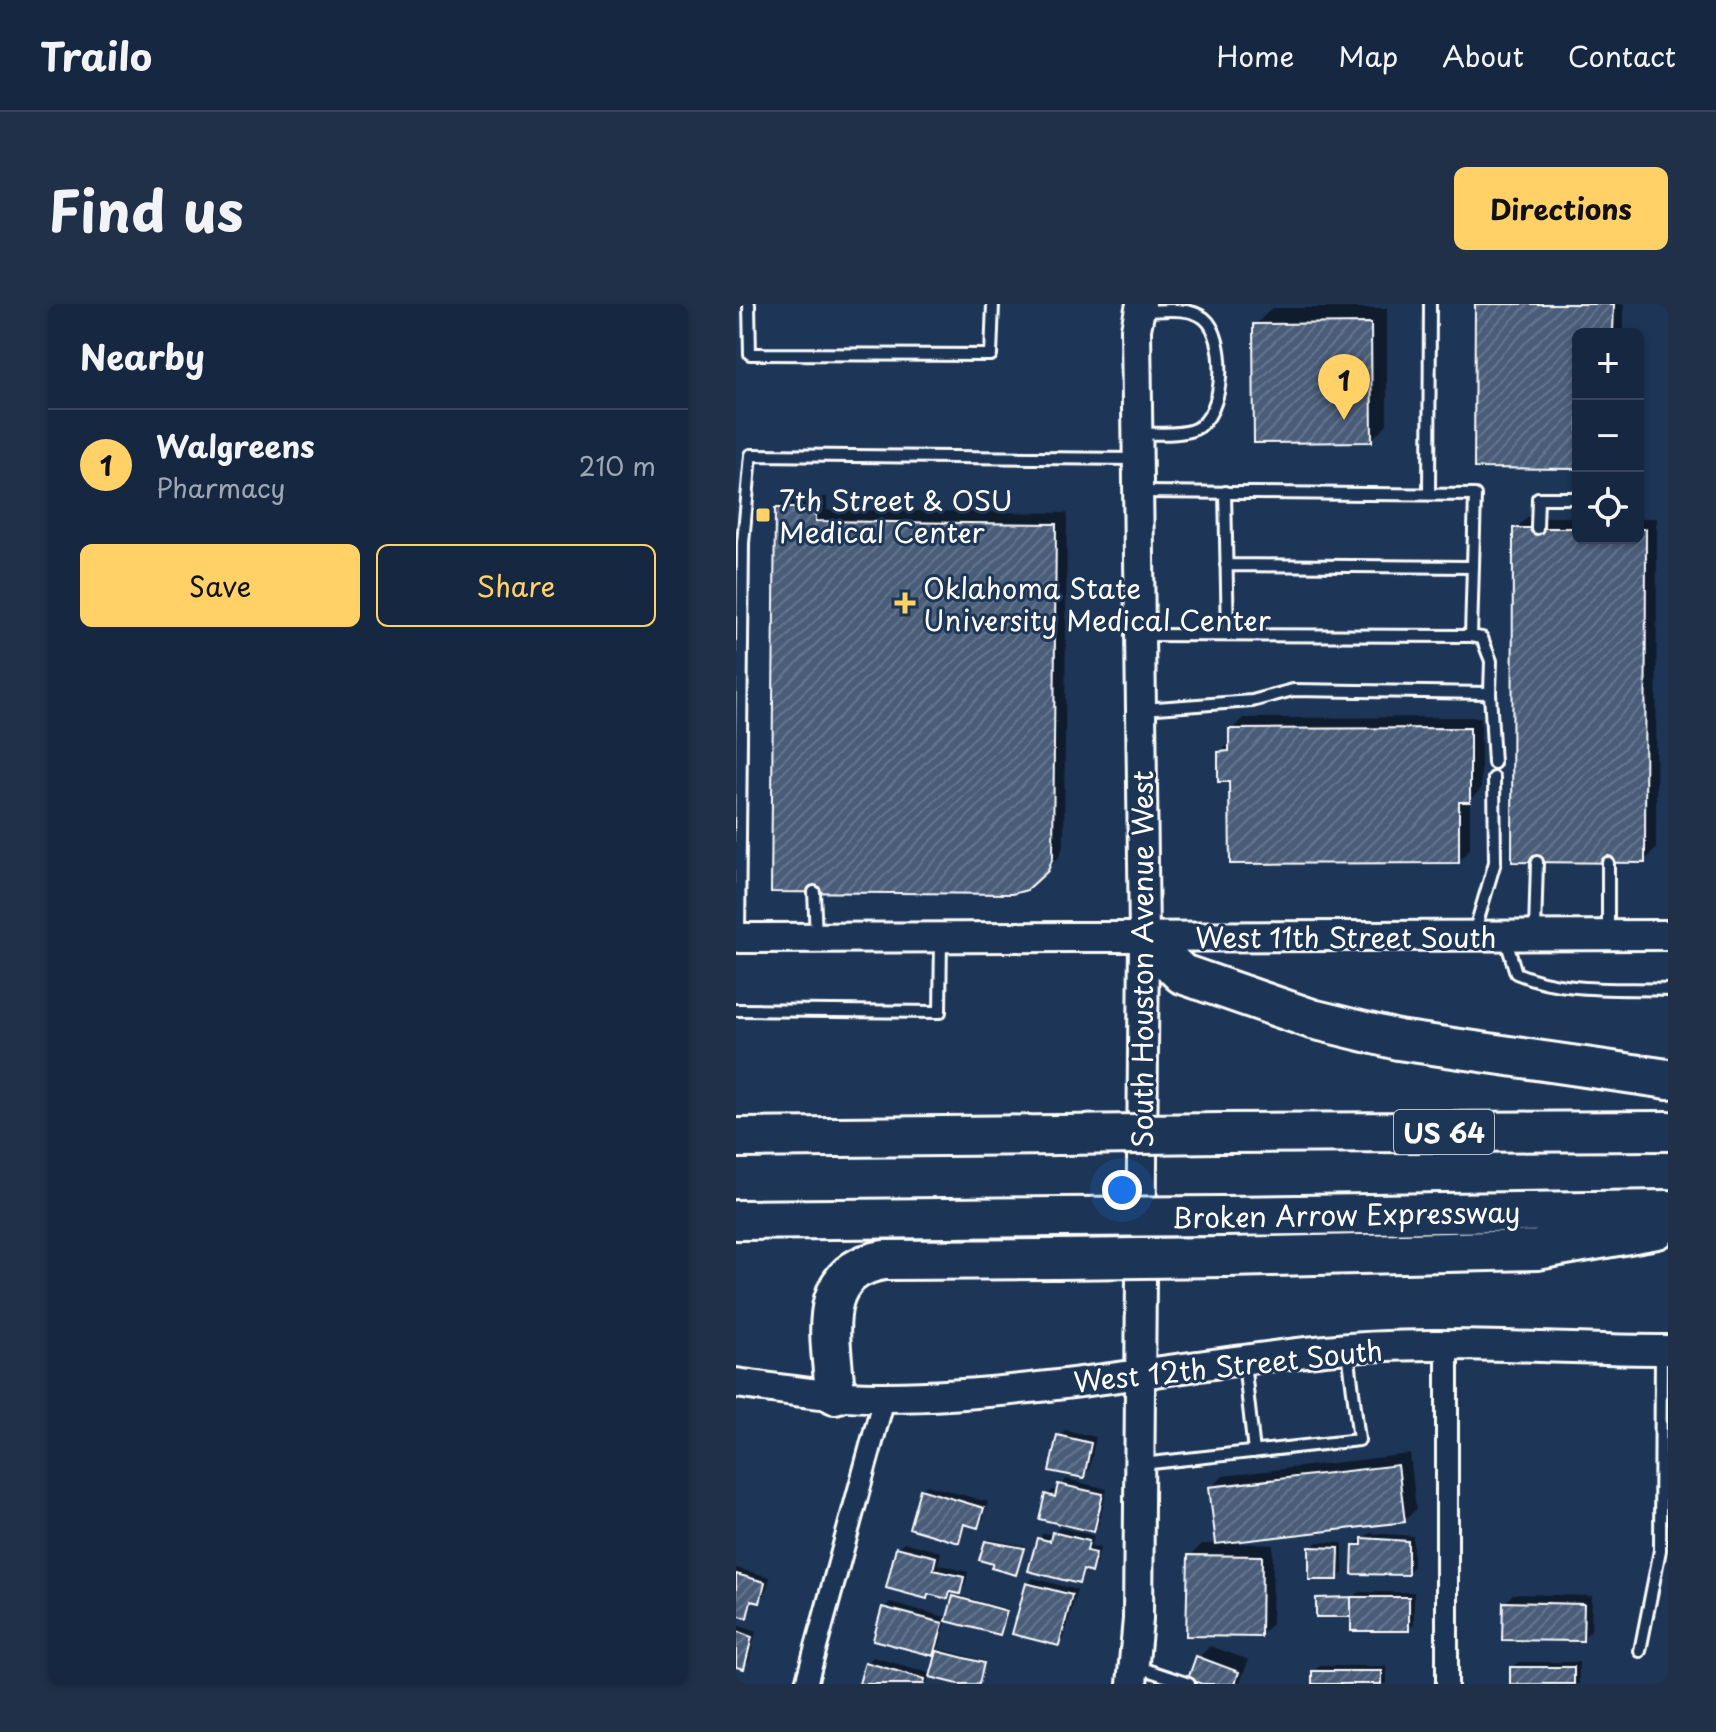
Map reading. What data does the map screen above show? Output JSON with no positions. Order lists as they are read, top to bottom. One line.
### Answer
{"streets":{"highway":["US 64","Broken Arrow Expressway"],"main road":["West 11th Street South","South Houston Avenue West","West 12th Street South"]},"crossings":[["West 11th Street South","South Houston Avenue West"],["South Houston Avenue West","West 12th Street South"]],"places":{"transit":["7th Street & OSU Medical Center"],"health":["Oklahoma State University Medical Center"]},"page":{"header":"Trailo","nav":["Home","Map","About","Contact"],"title":"Find us","buttons":["Directions",["Save","Share"]],"heading":"Nearby","map_buttons":["+","−"],"pins":"1","list":[{"mark":"1","name":"Walgreens","note":"Pharmacy","value":"210 m"}]}}
